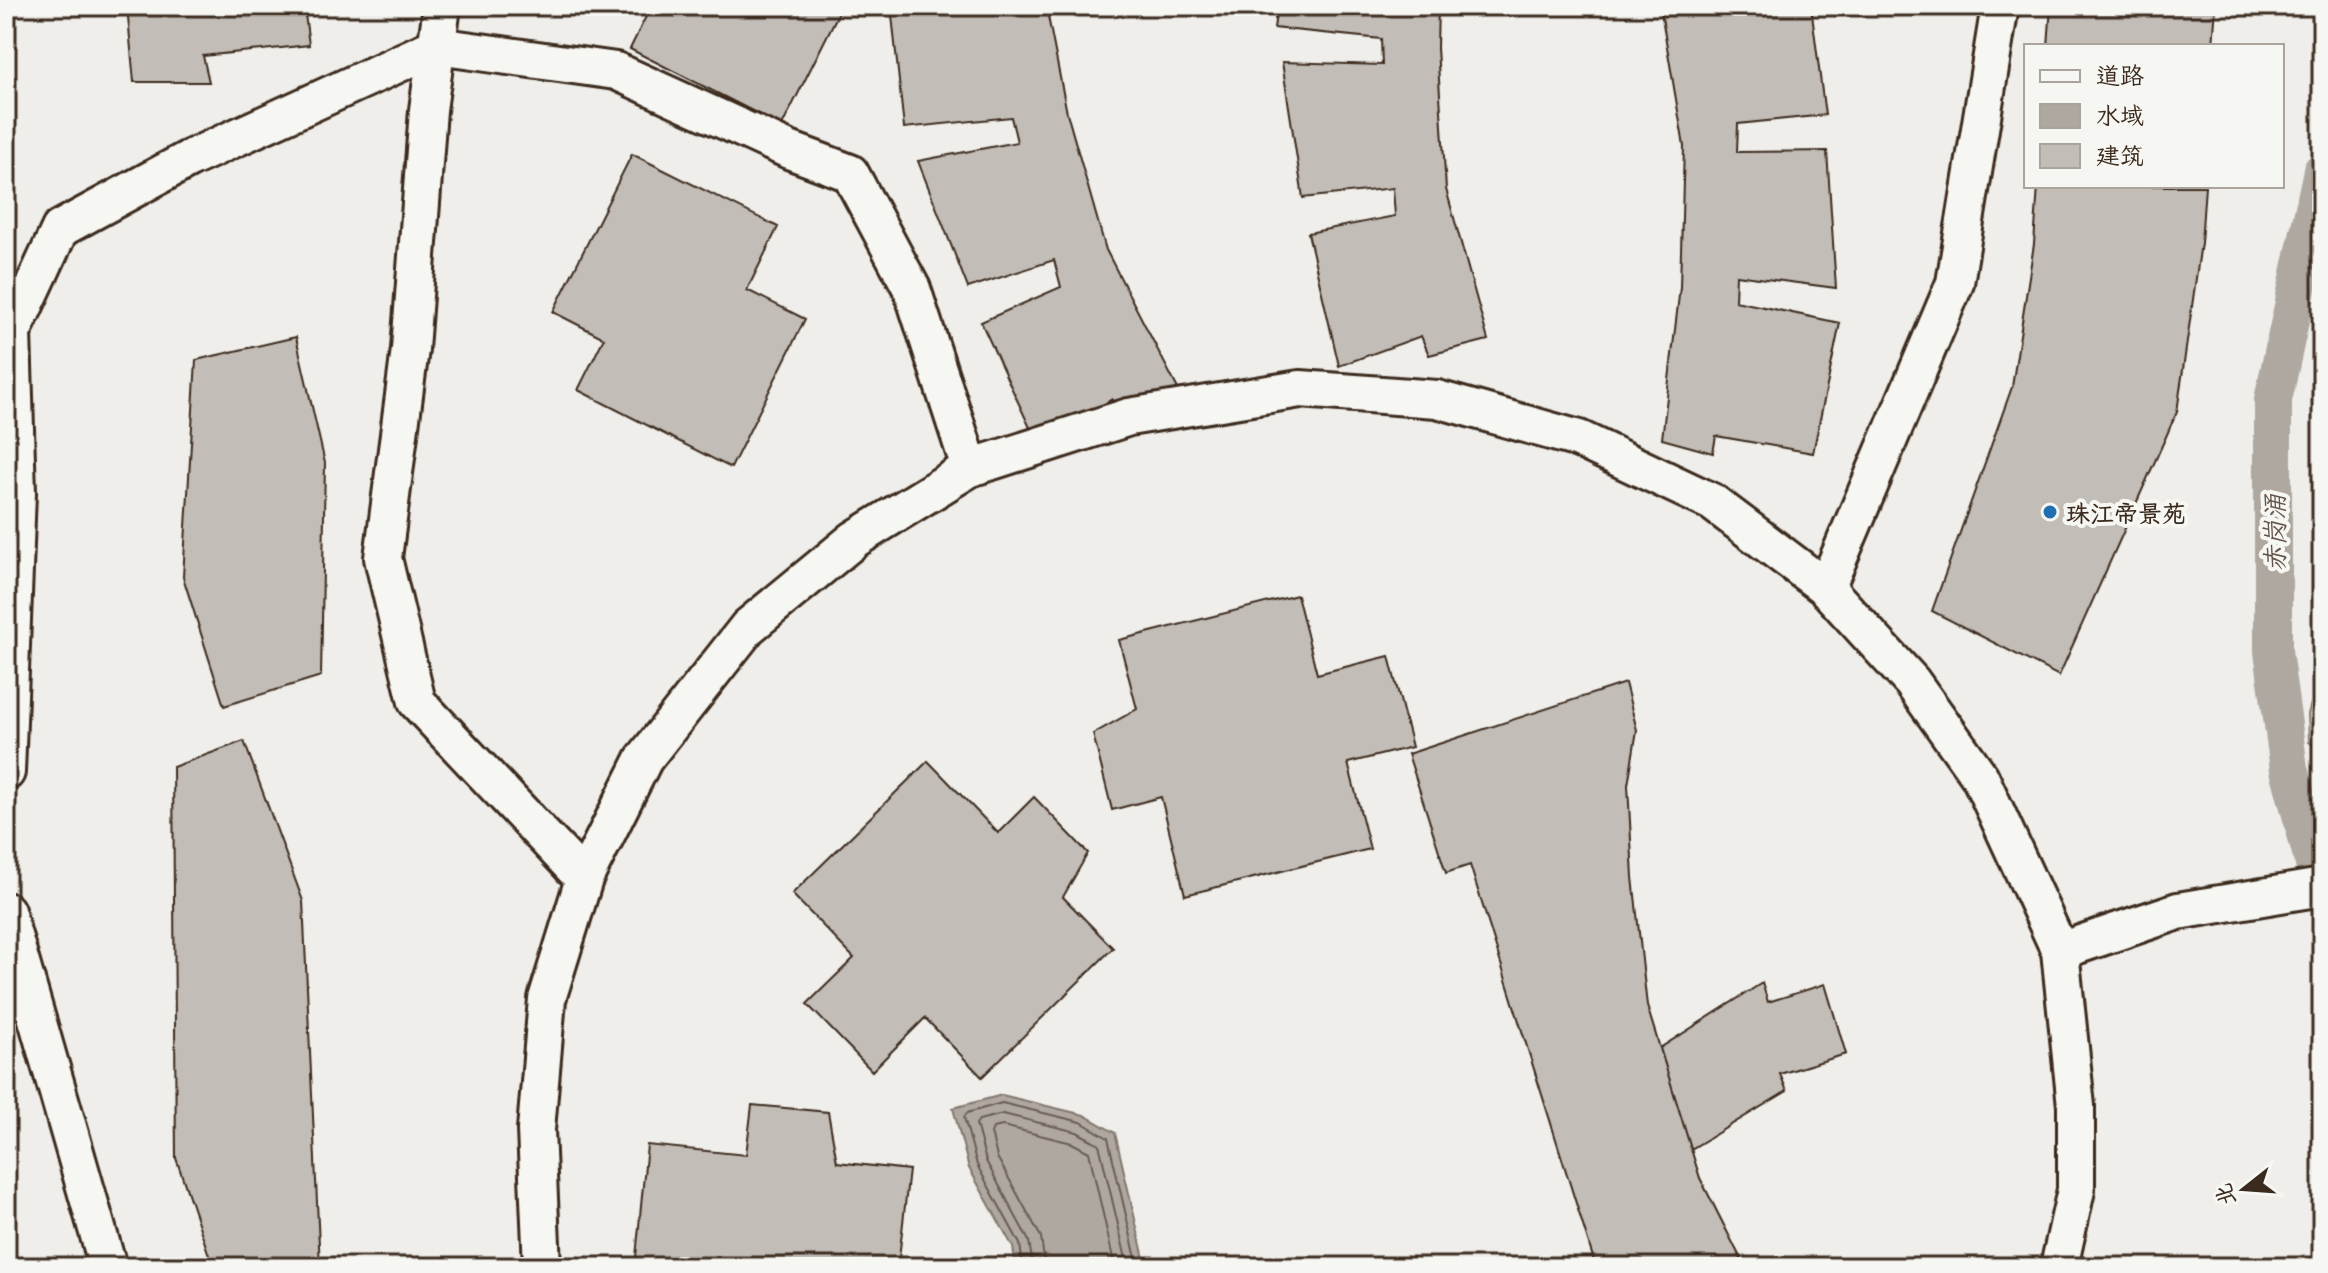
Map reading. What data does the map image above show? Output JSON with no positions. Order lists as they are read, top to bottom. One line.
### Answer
{"water":["赤岗涌"],"places":["珠江帝景苑"],"legend":["道路","水域","建筑"],"north":"left"}
